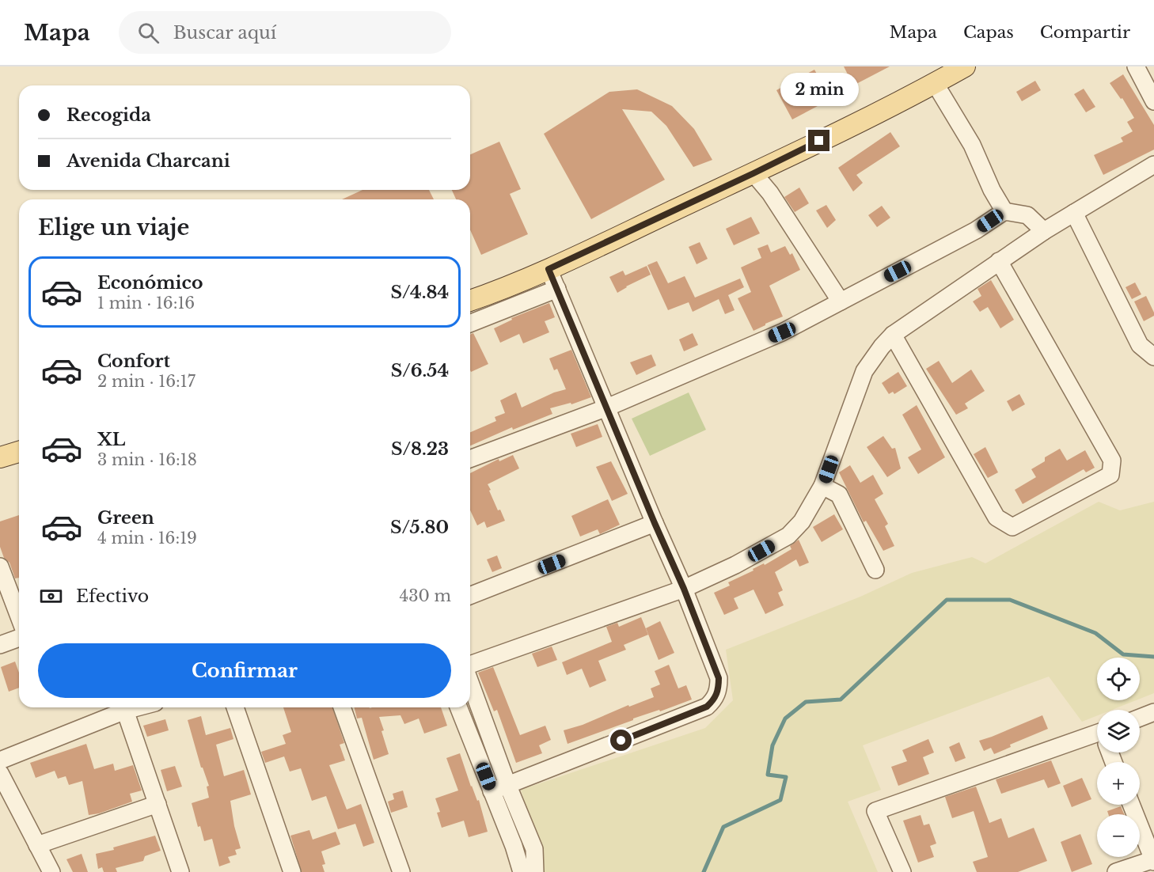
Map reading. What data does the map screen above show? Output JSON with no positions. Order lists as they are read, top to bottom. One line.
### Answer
{"page":{"header":"Mapa","search":"Buscar aquí","nav":["Mapa","Capas","Compartir"],"bubble":"2 min","banner":["Recogida","Avenida Charcani"],"heading":"Elige un viaje","list":[{"name":"Económico","note":"1 min · 16:16","value":"S/4.84"},{"name":"Confort","note":"2 min · 16:17","value":"S/6.54"},{"name":"XL","note":"3 min · 16:18","value":"S/8.23"},{"name":"Green","note":"4 min · 16:19","value":"S/5.80"}],"pay":["Efectivo","430 m"],"buttons":"Confirmar","map_buttons":["+","−"]}}
